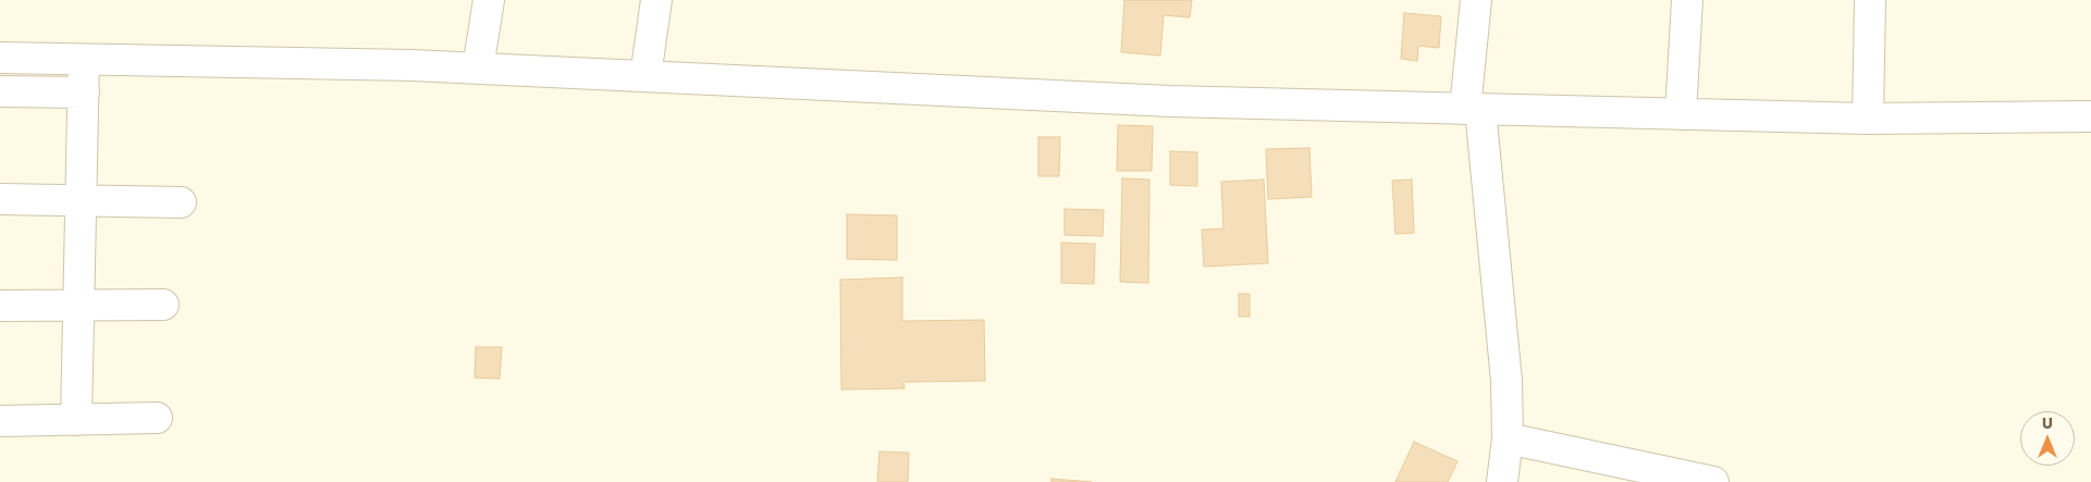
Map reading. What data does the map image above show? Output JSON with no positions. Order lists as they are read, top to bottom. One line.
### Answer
{"north":"top"}
